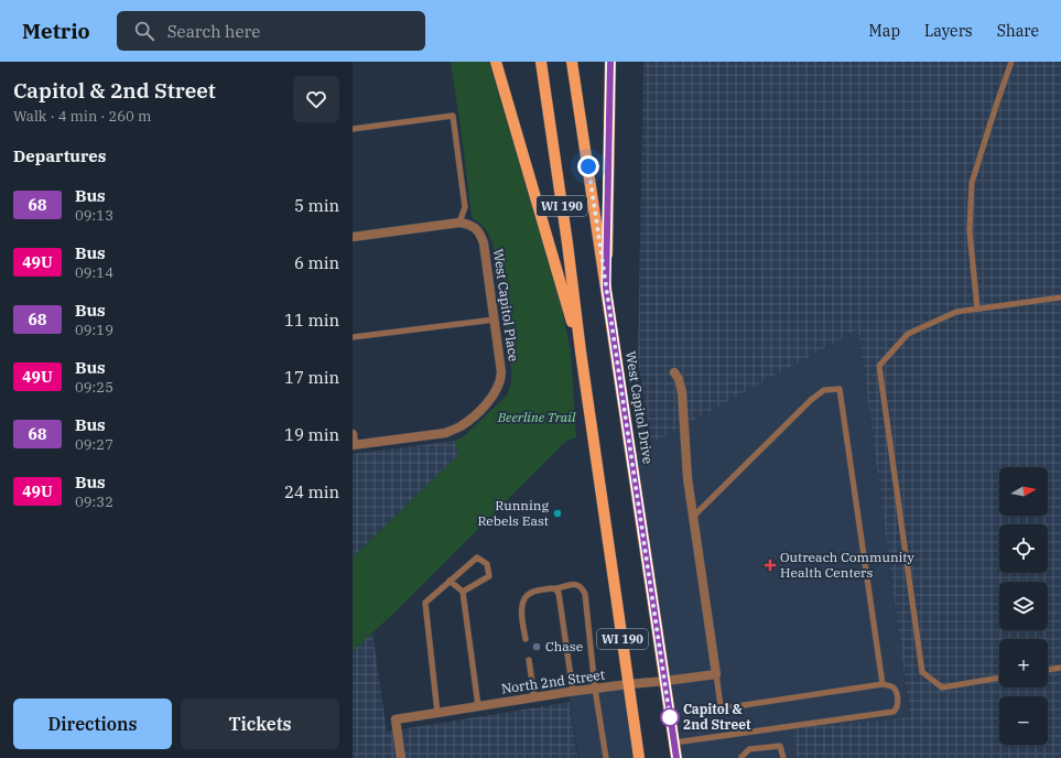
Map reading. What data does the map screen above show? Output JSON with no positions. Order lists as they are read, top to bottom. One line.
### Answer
{"streets":{"main road":["WI 190","West Capitol Drive"],"street":["West Capitol Place","North 2nd Street"]},"crossings":[["WI 190","North 2nd Street"],["West Capitol Drive","North 2nd Street"]],"parks":["Beerline Trail"],"places":{"other":["Running Rebels East","Chase","Capitol & 2nd Street"],"health":["Outreach Community Health Centers"]},"lines":["bus line 68"],"north":"right","page":{"header":"Metrio","search":"Search here","nav":["Map","Layers","Share"],"heading":[["Capitol & 2nd Street","Walk · 4 min · 260 m"],"Departures"],"list":[{"mark":"68","name":"Bus","note":"09:13","value":"5 min"},{"mark":"49U","name":"Bus","note":"09:14","value":"6 min"},{"mark":"68","name":"Bus","note":"09:19","value":"11 min"},{"mark":"49U","name":"Bus","note":"09:25","value":"17 min"},{"mark":"68","name":"Bus","note":"09:27","value":"19 min"},{"mark":"49U","name":"Bus","note":"09:32","value":"24 min"}],"map_buttons":["+","−"],"buttons":["Directions","Tickets"]}}
